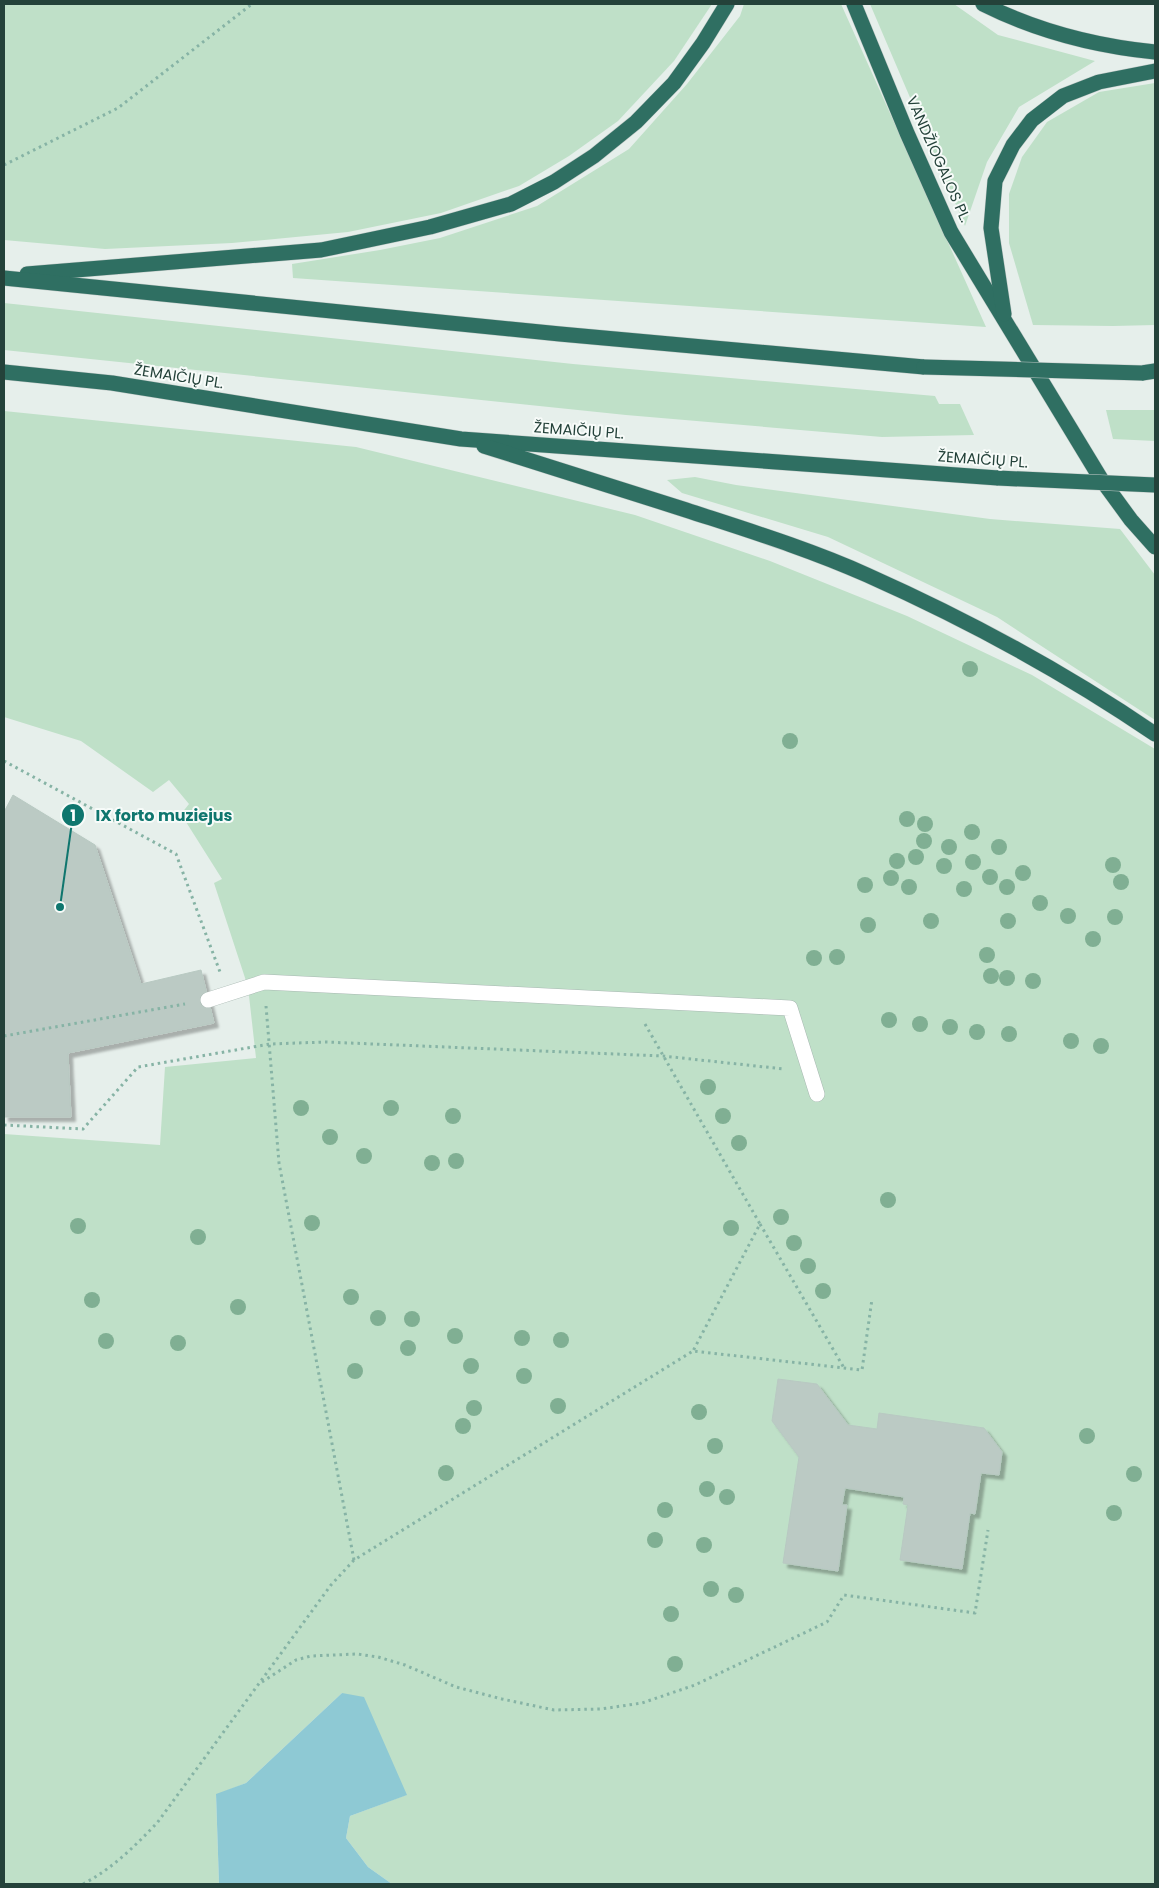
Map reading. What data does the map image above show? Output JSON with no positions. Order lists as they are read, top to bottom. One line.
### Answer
{"streets":{"highway":["VANDŽIOGALOS PL.","ŽEMAIČIŲ PL."]},"places":["IX forto muziejus"]}
